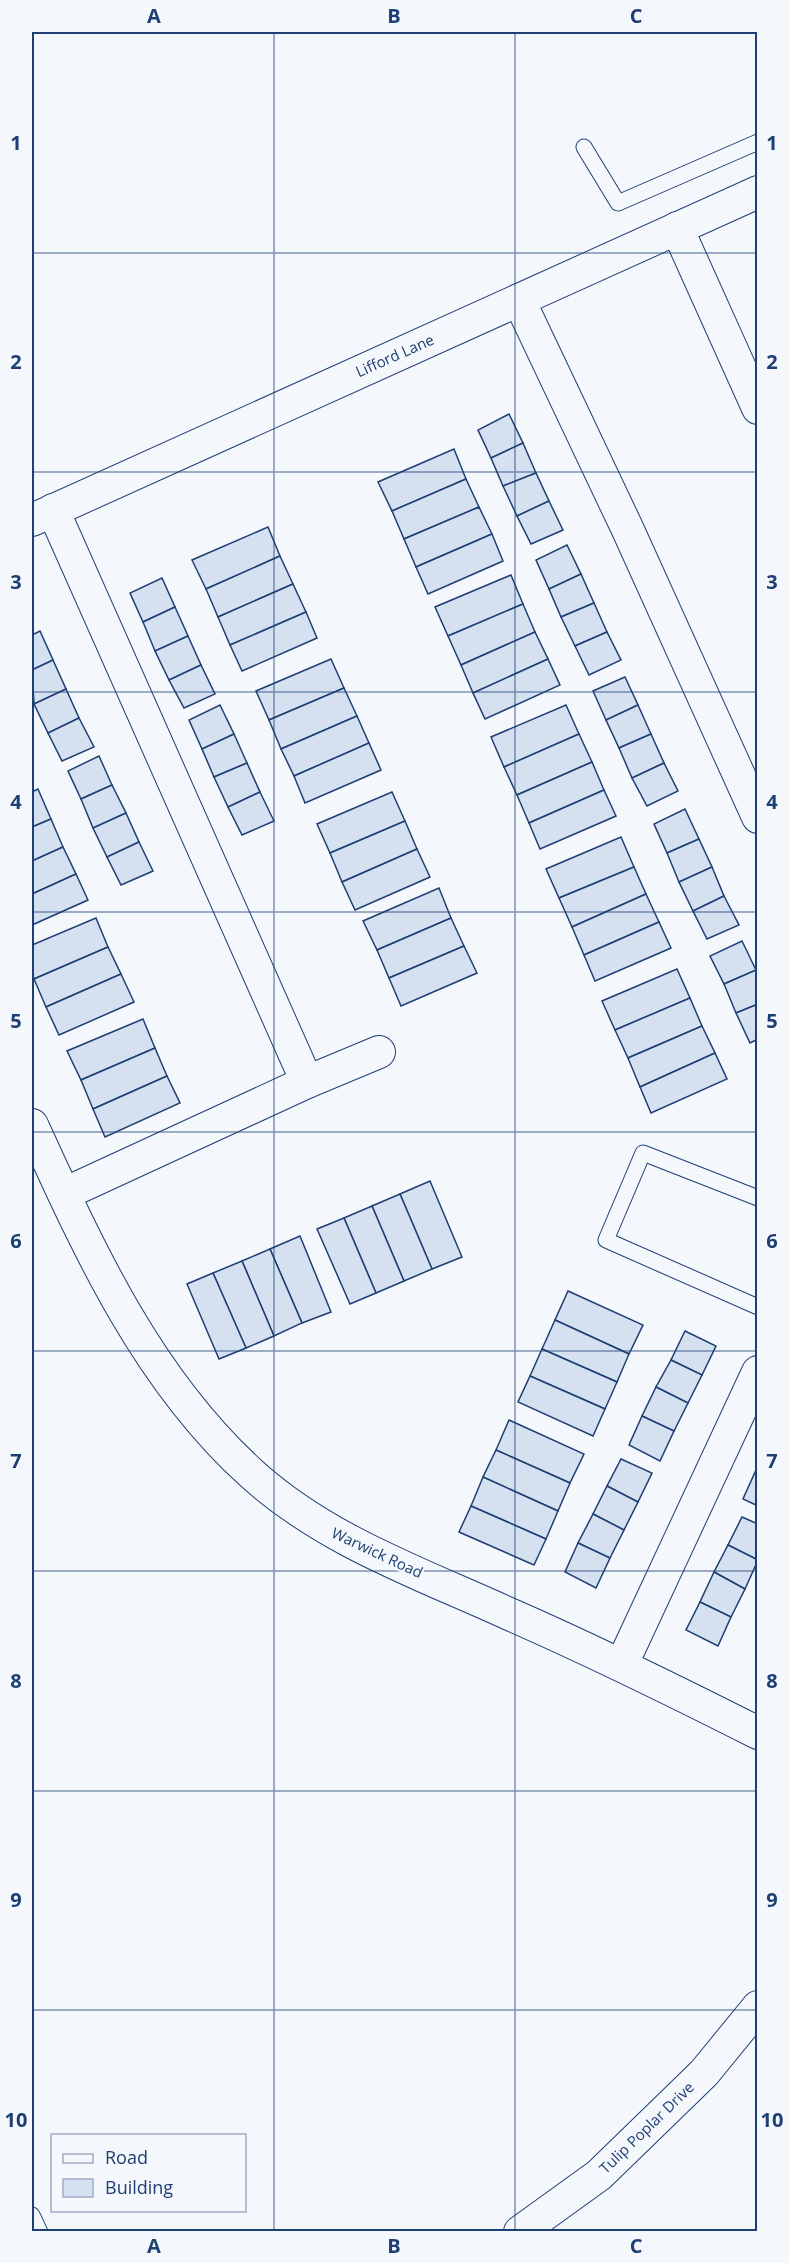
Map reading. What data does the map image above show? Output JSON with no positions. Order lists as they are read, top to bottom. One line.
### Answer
{"streets":{"street":["Lifford Lane","Warwick Road","Tulip Poplar Drive"]},"legend":["Road","Building"],"grid":{"columns":["A","B","C"],"rows":["1","2","3","4","5","6","7","8","9","10"]}}
